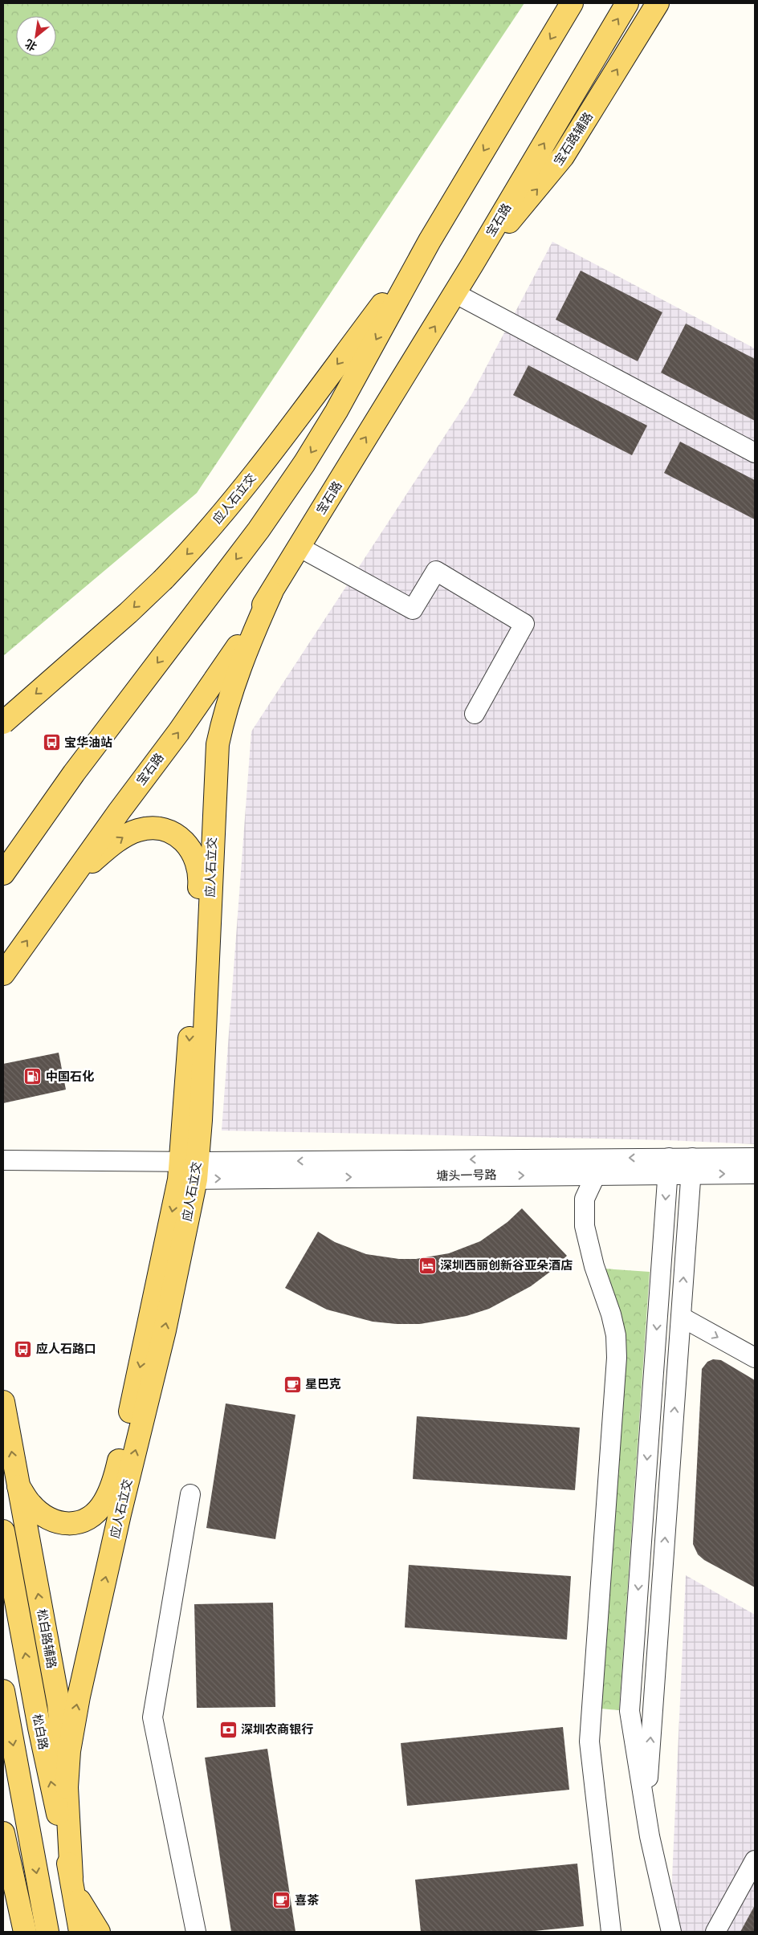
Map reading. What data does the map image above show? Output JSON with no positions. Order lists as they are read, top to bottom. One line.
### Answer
{"streets":{"main road":["宝石路辅路","宝石路","应人石立交","松白路辅路","松白路"],"street":["塘头一号路"]},"crossings":[["宝石路辅路","宝石路"],["宝石路","应人石立交"],["应人石立交","塘头一号路"],["应人石立交","松白路辅路"],["松白路辅路","松白路"]],"one_way":["松白路辅路"],"places":{"bus stop":["宝华油站","应人石路口"],"fuel station":["中国石化"],"hotel":["深圳西丽创新谷亚朵酒店"],"cafe":["星巴克","喜茶"],"bank":["深圳农商银行"]},"north":"bottom left"}
